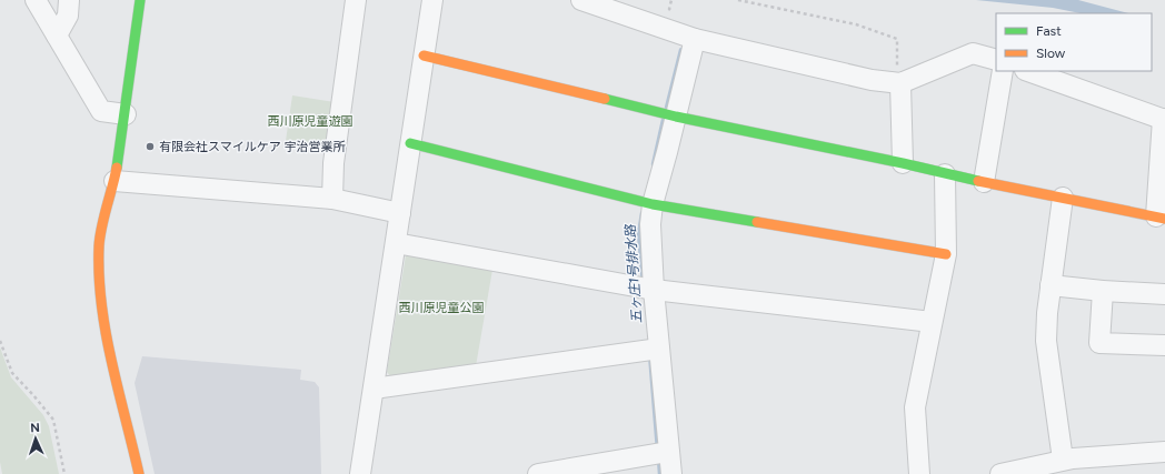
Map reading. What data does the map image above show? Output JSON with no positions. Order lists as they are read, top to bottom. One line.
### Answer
{"water":["五ヶ庄1号排水路"],"parks":["西川原児童遊園","西川原児童公園"],"places":["有限会社スマイルケア 宇治営業所"],"legend":["Fast","Slow"],"north":"top"}
